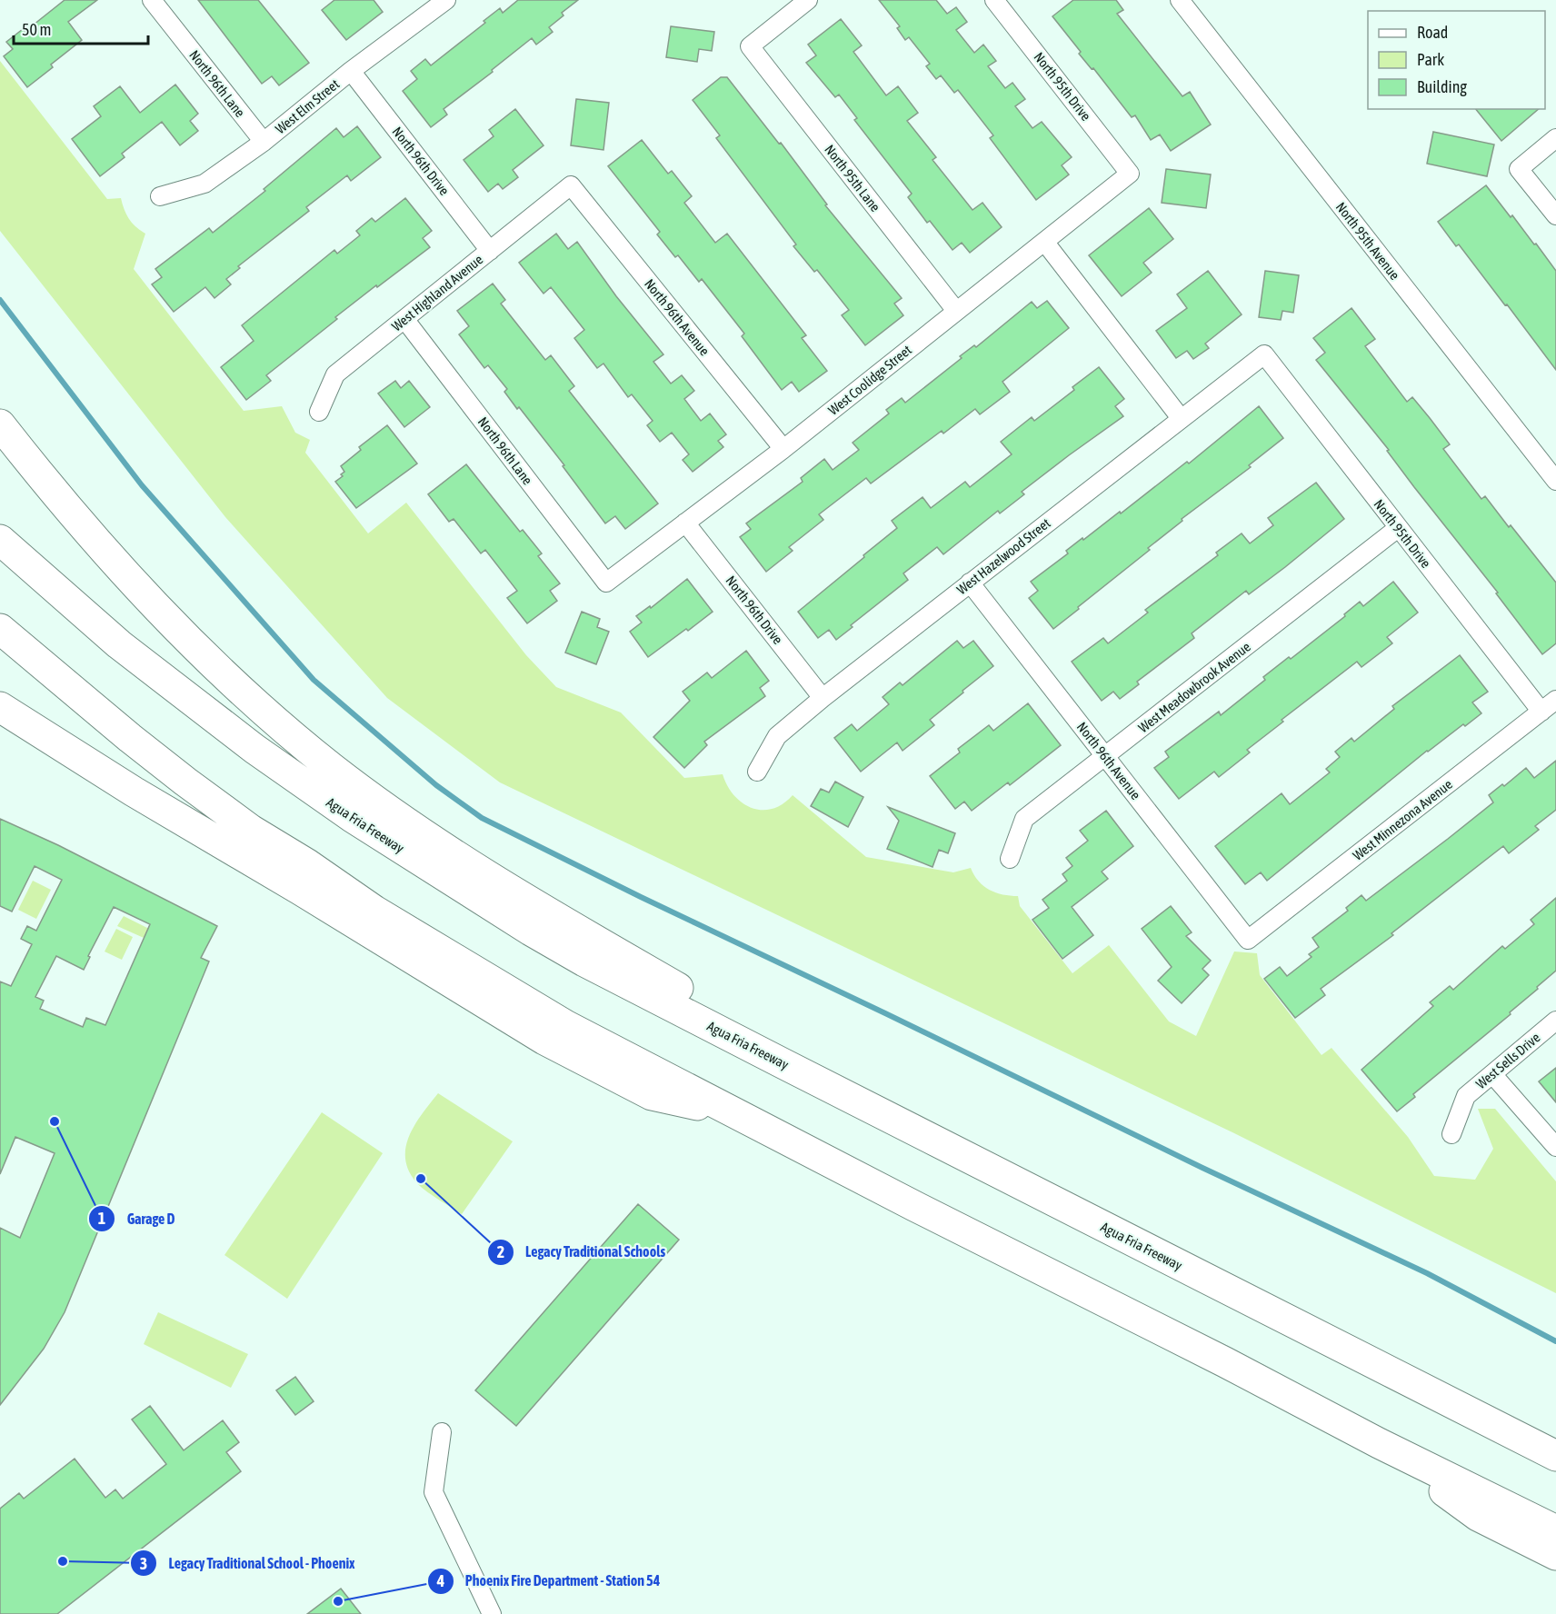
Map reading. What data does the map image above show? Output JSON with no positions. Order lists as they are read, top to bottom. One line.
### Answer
{"streets":{"highway":["Agua Fria Freeway"],"street":["North 96th Lane","North 95th Drive","West Elm Street","North 96th Drive","North 95th Lane","North 95th Avenue","West Highland Avenue","North 96th Avenue","West Coolidge Street","West Hazelwood Street","West Meadowbrook Avenue","West Minnezona Avenue","West Sells Drive"]},"crossings":[["North 96th Lane","West Elm Street"],["North 96th Lane","West Highland Avenue"],["North 96th Lane","West Coolidge Street"],["North 95th Drive","West Coolidge Street"],["North 95th Drive","West Hazelwood Street"],["North 95th Drive","West Meadowbrook Avenue"],["North 95th Drive","West Minnezona Avenue"],["West Elm Street","North 96th Drive"],["North 96th Drive","West Highland Avenue"],["North 96th Drive","West Coolidge Street"],["North 96th Drive","West Hazelwood Street"],["North 95th Lane","West Coolidge Street"],["West Highland Avenue","North 96th Avenue"],["North 96th Avenue","West Coolidge Street"],["North 96th Avenue","West Hazelwood Street"],["North 96th Avenue","West Meadowbrook Avenue"],["North 96th Avenue","West Minnezona Avenue"]],"places":["Garage D","Legacy Traditional Schools","Legacy Traditional School - Phoenix","Phoenix Fire Department - Station 54"],"legend":["Road","Park","Building"],"scale_bar":"50 m"}
